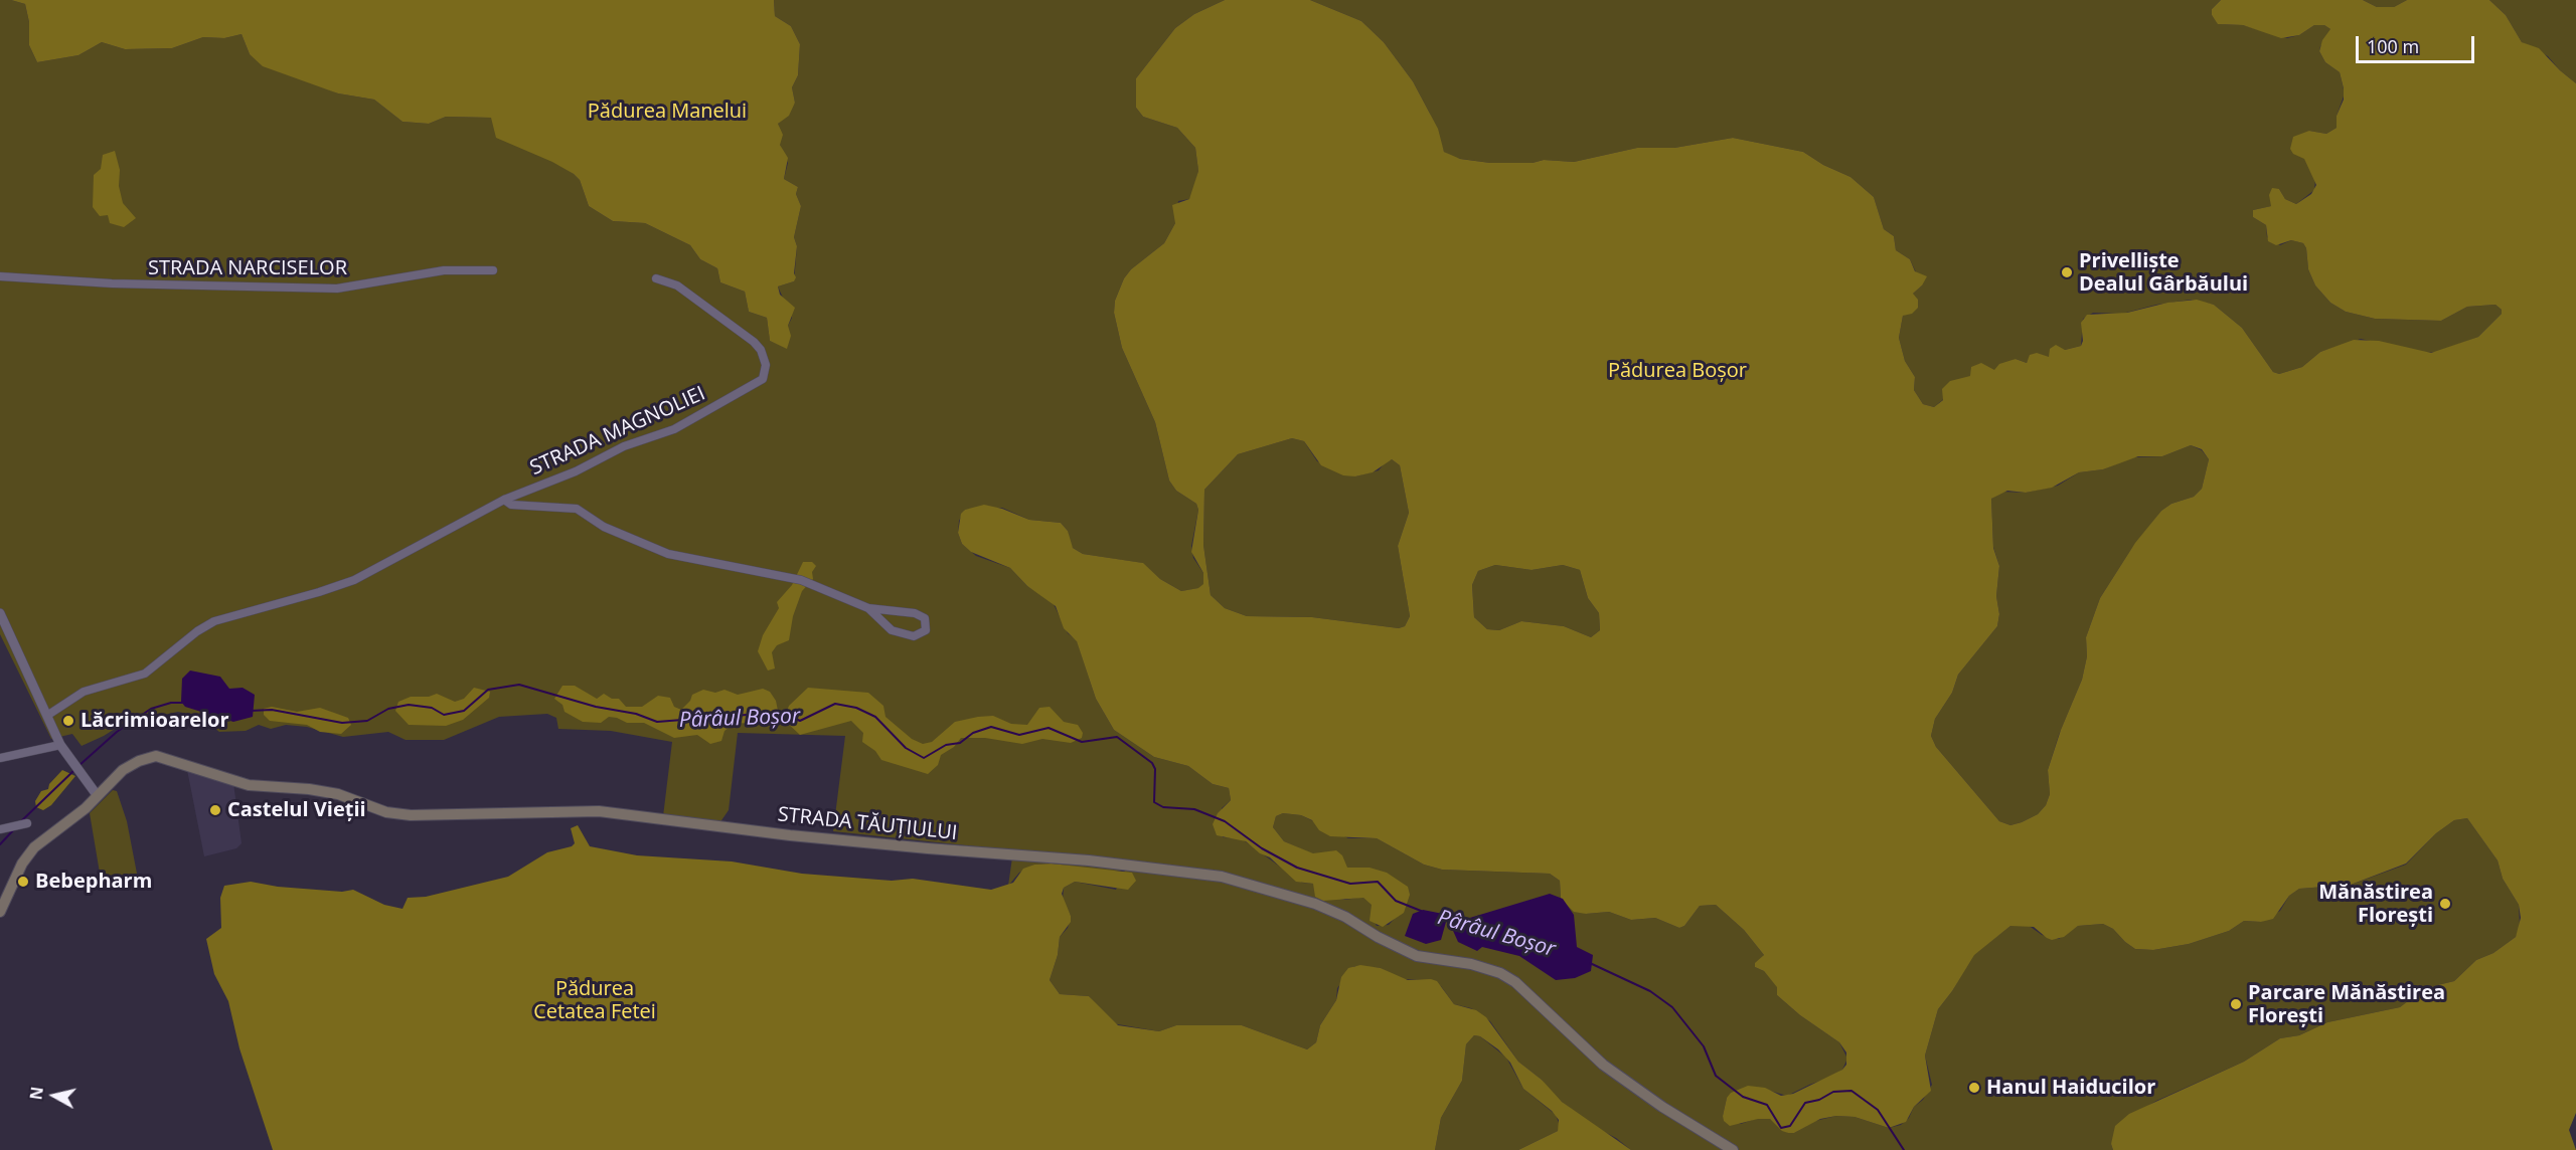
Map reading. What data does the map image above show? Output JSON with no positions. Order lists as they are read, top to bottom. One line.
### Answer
{"streets":{"main road":["STRADA TĂUȚIULUI"],"street":["STRADA NARCISELOR","STRADA MAGNOLIEI"]},"water":["Pârâul Boșor"],"parks":["Pădurea Manelui","Pădurea Boșor","Pădurea Cetatea Fetei"],"places":["Privelliște Dealul Gârbăului","Lăcrimioarelor","Castelul Vieții","Bebepharm","Mănăstirea Florești","Parcare Mănăstirea Florești","Hanul Haiducilor"],"scale_bar":"100 m","north":"left"}
